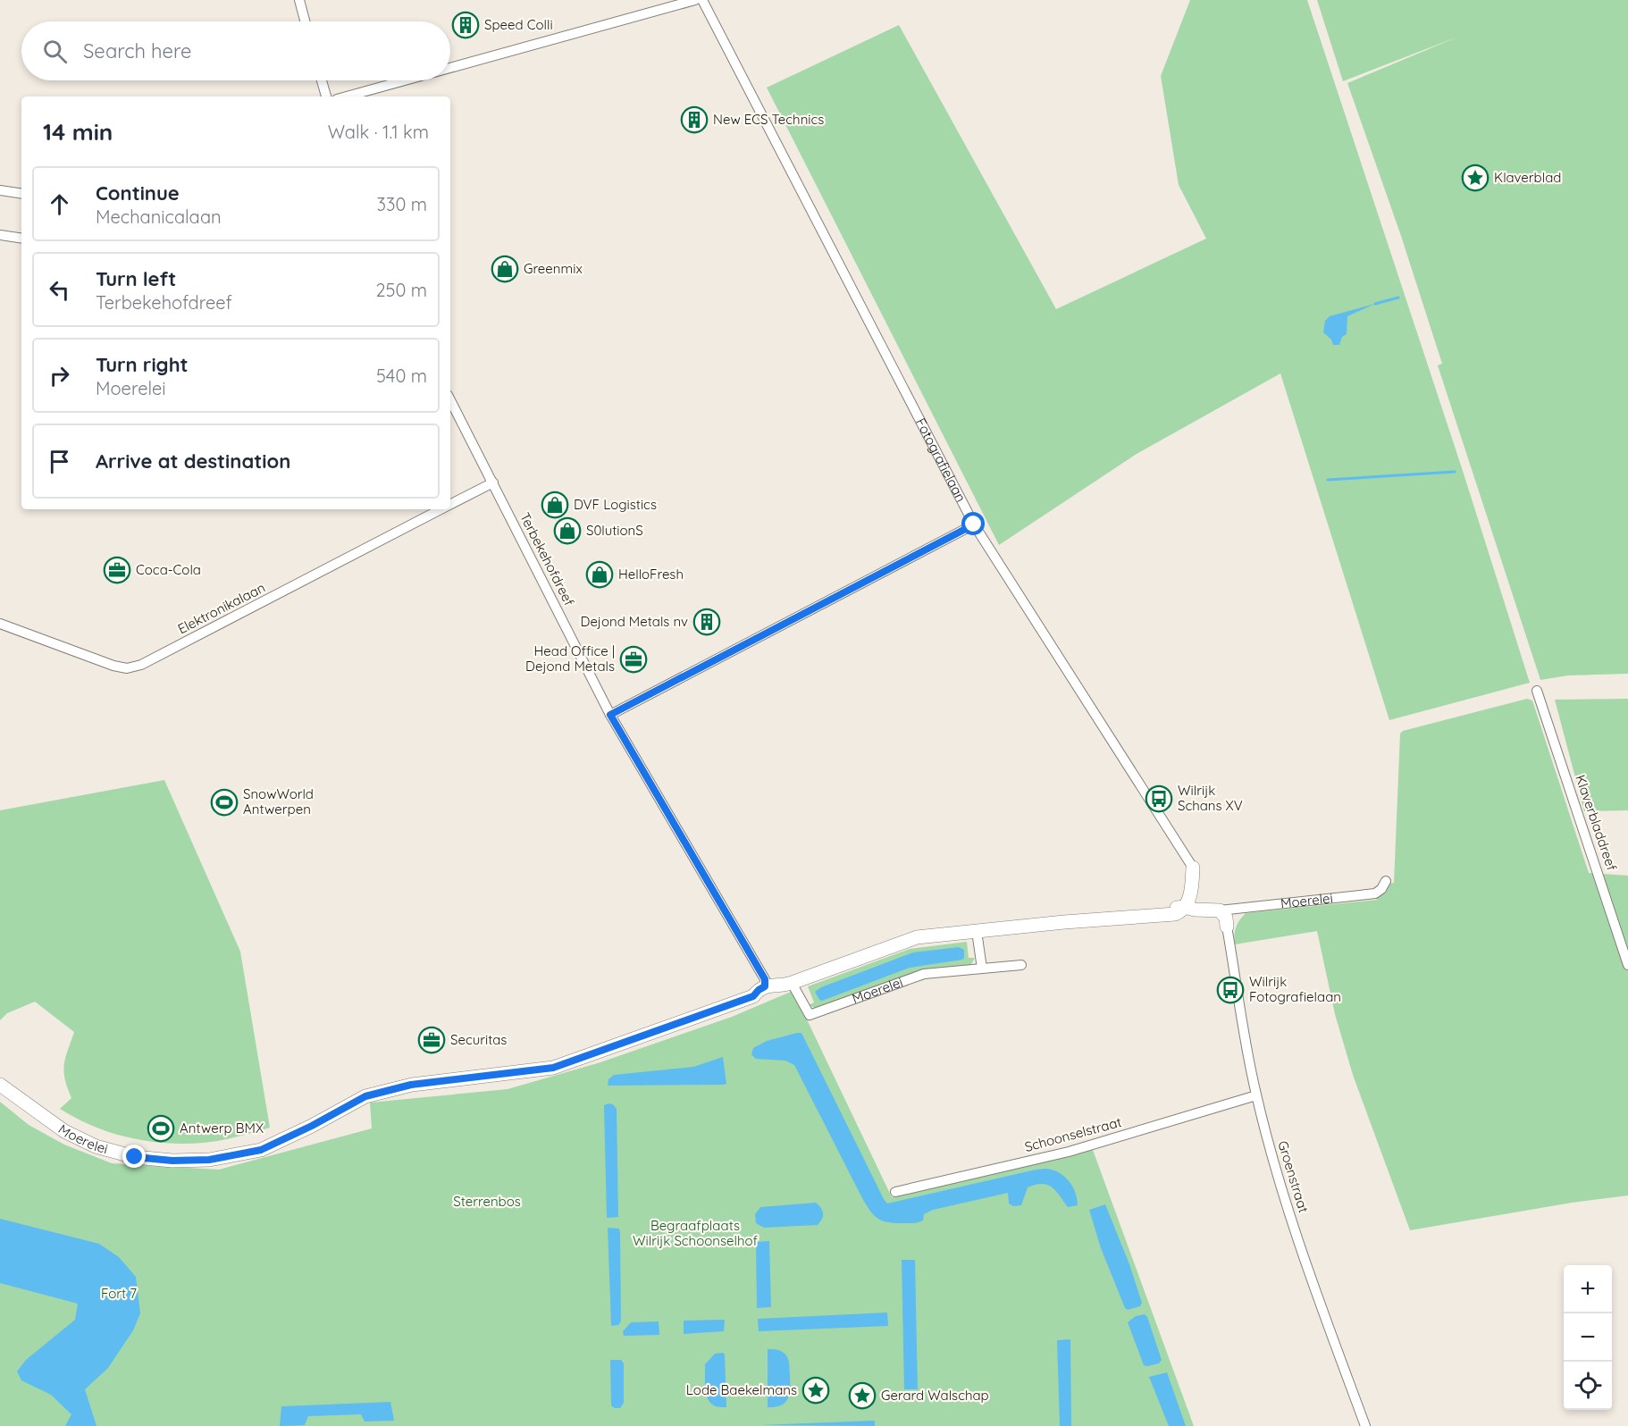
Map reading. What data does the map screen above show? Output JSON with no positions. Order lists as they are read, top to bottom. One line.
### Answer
{"streets":{"street":["Fotografielaan","Terbekehofdreef","Elektronikalaan","Klaverbladdreef","Moerelei","Schoonselstraat","Groenstraat"]},"crossings":[["Fotografielaan","Moerelei"],["Terbekehofdreef","Elektronikalaan"],["Terbekehofdreef","Moerelei"],["Schoonselstraat","Groenstraat"]],"parks":["Sterrenbos","Begraafplaats Wilrijk Schoonselhof","Fort 7"],"places":{"building":["Speed Colli","New ECS Technics","Dejond Metals nv"],"place":["Klaverblad","Lode Baekelmans","Gerard Walschap"],"shop":["Greenmix","DVF Logistics","S0lutionS","HelloFresh"],"office":["Coca-Cola","Head Office | Dejond Metals","Securitas"],"bus stop":["Wilrijk Schans XV","Wilrijk Fotografielaan"],"sports":["SnowWorld Antwerpen","Antwerp BMX"]},"page":{"search":"Search here","heading":["14 min","Walk · 1.1 km"],"list":[["Continue","Mechanicalaan","330 m"],["Turn left","Terbekehofdreef","250 m"],["Turn right","Moerelei","540 m"],"Arrive at destination"],"map_buttons":["+","−"]}}
